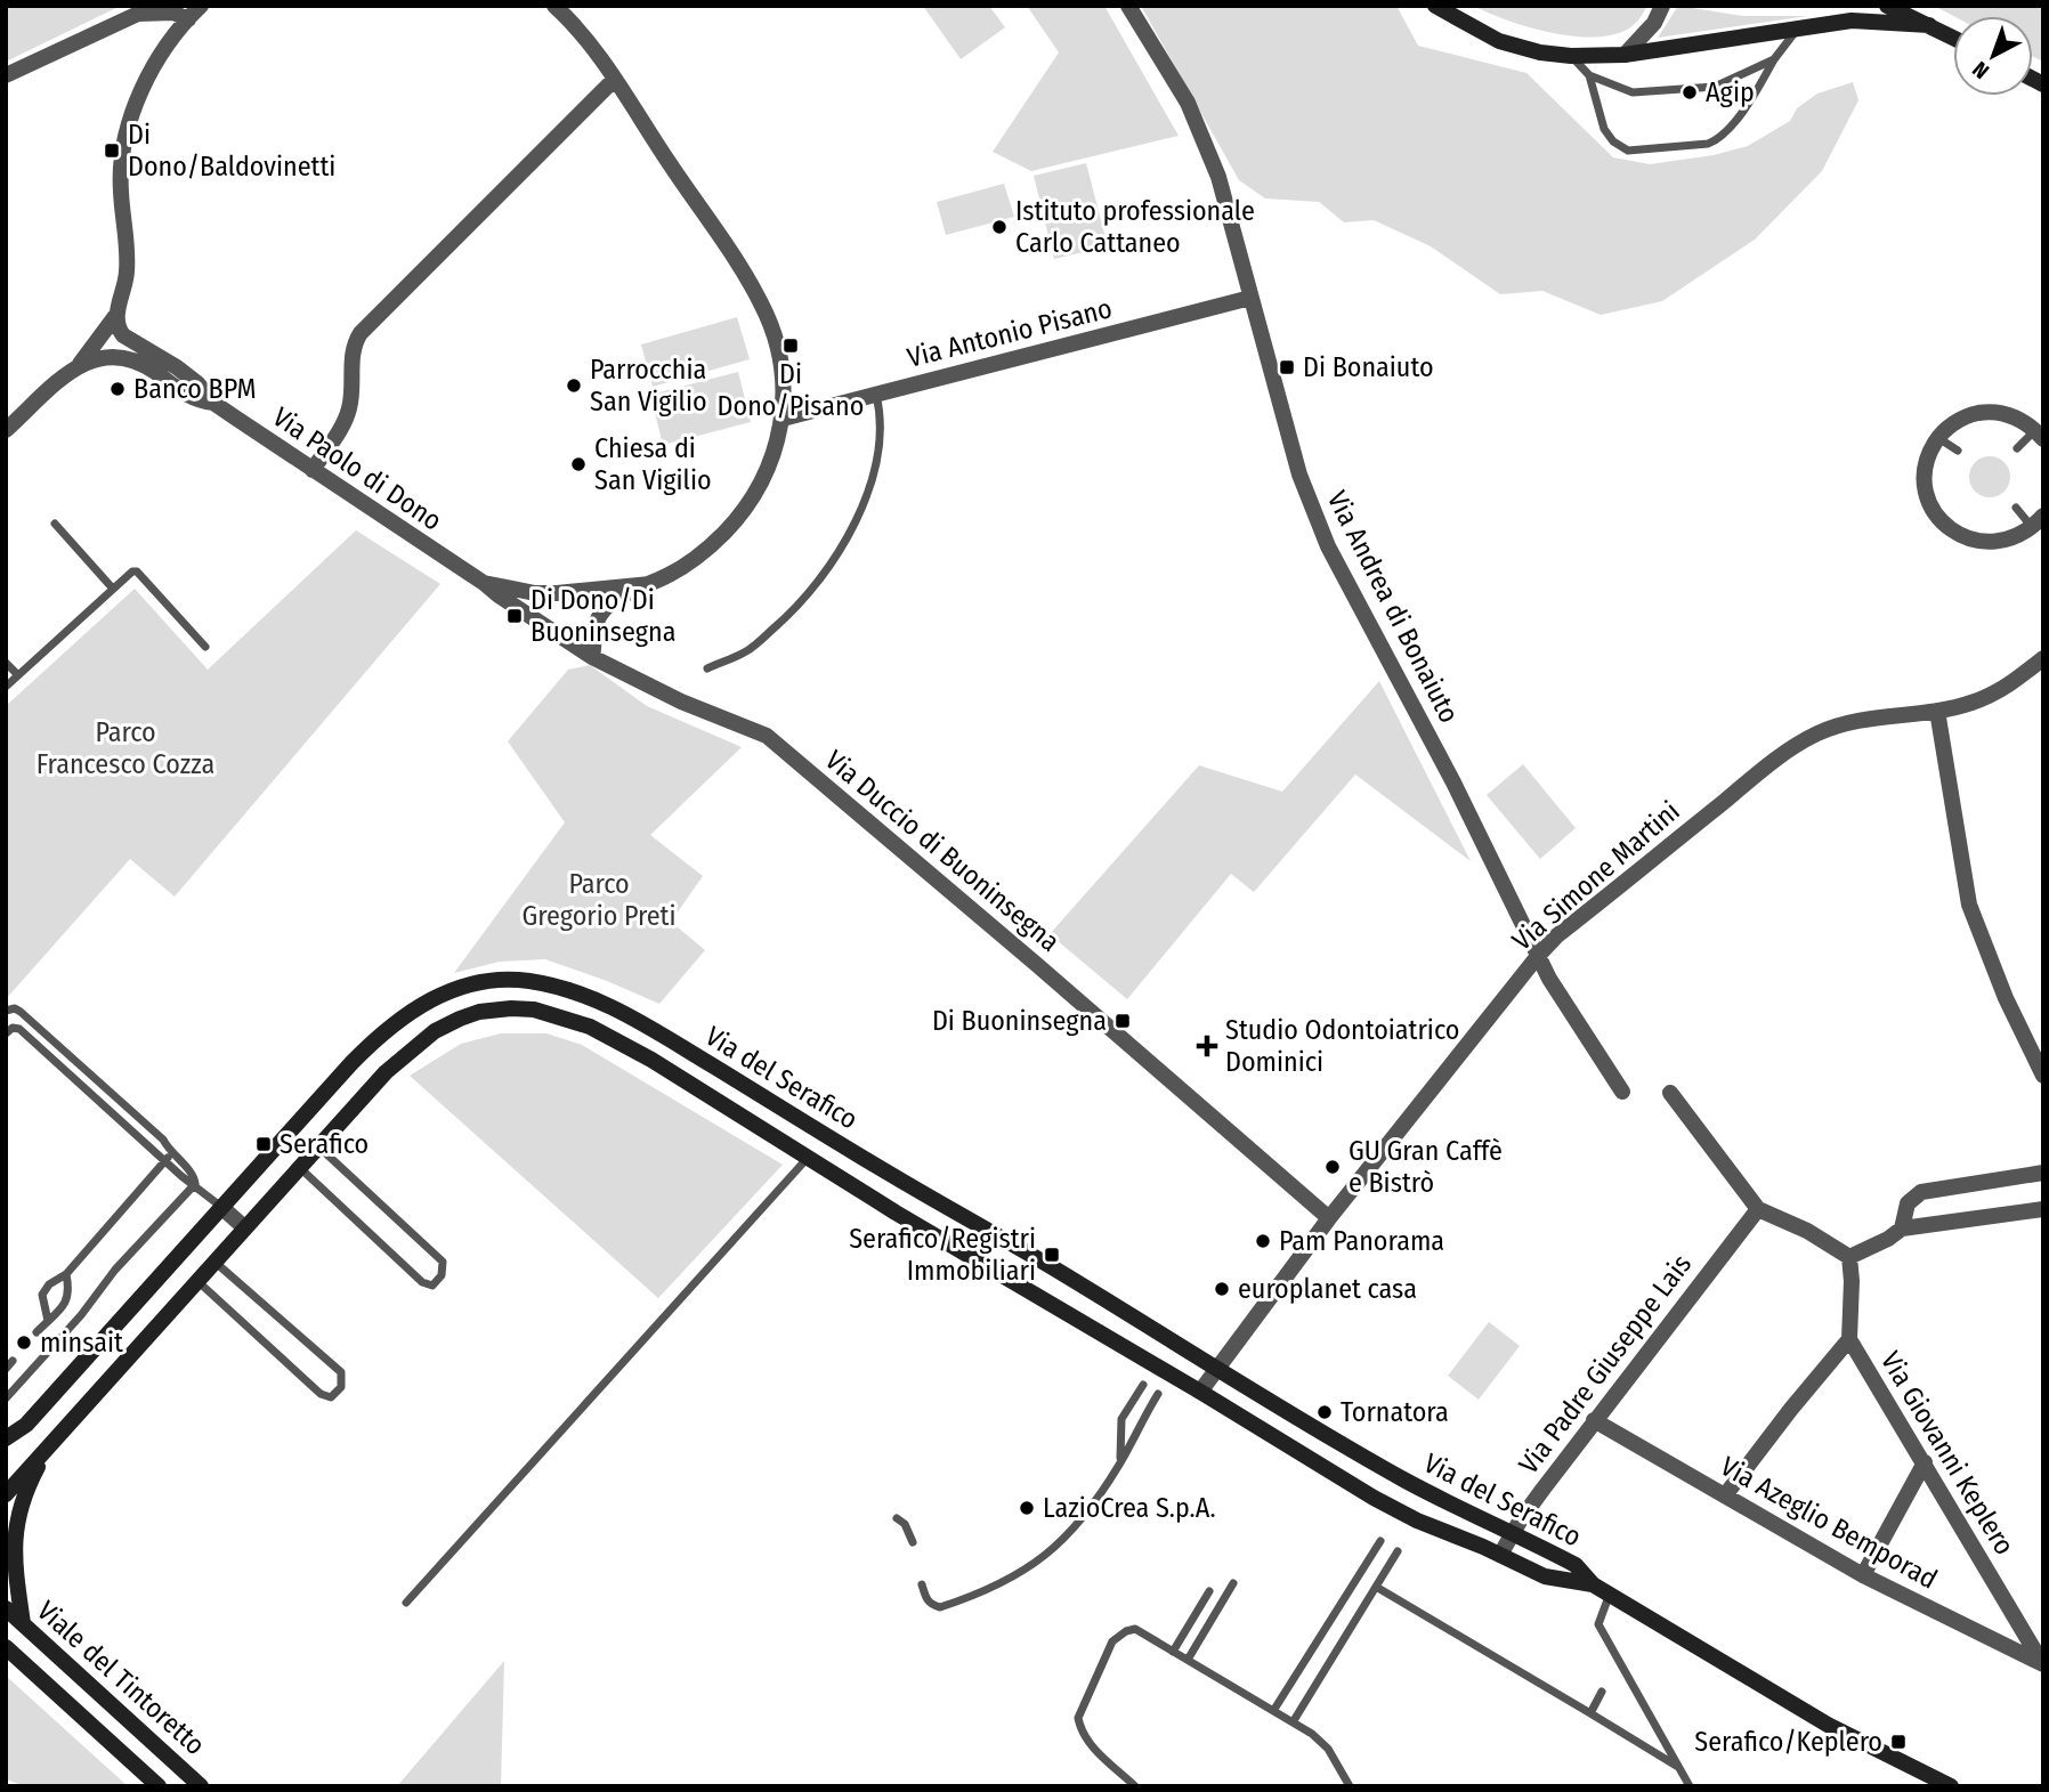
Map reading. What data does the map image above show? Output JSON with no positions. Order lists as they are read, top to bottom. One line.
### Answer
{"streets":{"street":["Via Antonio Pisano","Via Paolo di Dono","Via Andrea di Bonaiuto","Via Duccio di Buoninsegna","Via Simone Martini","Via del Serafico","Via Padre Giuseppe Lais","Via Giovanni Keplero","Via Azeglio Bemporad","Viale del Tintoretto"]},"crossings":[["Via Antonio Pisano","Via Paolo di Dono"],["Via Antonio Pisano","Via Andrea di Bonaiuto"],["Via Paolo di Dono","Via Duccio di Buoninsegna"],["Via Andrea di Bonaiuto","Via Simone Martini"],["Via Duccio di Buoninsegna","Via Simone Martini"],["Via Simone Martini","Via del Serafico"],["Via del Serafico","Via Padre Giuseppe Lais"],["Via del Serafico","Viale del Tintoretto"],["Via Padre Giuseppe Lais","Via Azeglio Bemporad"],["Via Giovanni Keplero","Via Azeglio Bemporad"]],"parks":["Parco Francesco Cozza","Parco Gregorio Preti"],"places":{"other":["Agip","Istituto professionale Carlo Cattaneo","Parrocchia San Vigilio","Banco BPM","Chiesa di San Vigilio","GU Gran Caffè e Bistrò","Pam Panorama","europlanet casa","minsait","Tornatora","LazioCrea S.p.A."],"transit":["Di Dono/Baldovinetti","Di Dono/Pisano","Di Bonaiuto","Di Dono/Di Buoninsegna","Di Buoninsegna","Serafico","Serafico/Registri Immobiliari","Serafico/Keplero"],"health":["Studio Odontoiatrico Dominici"]},"north":"bottom left"}
